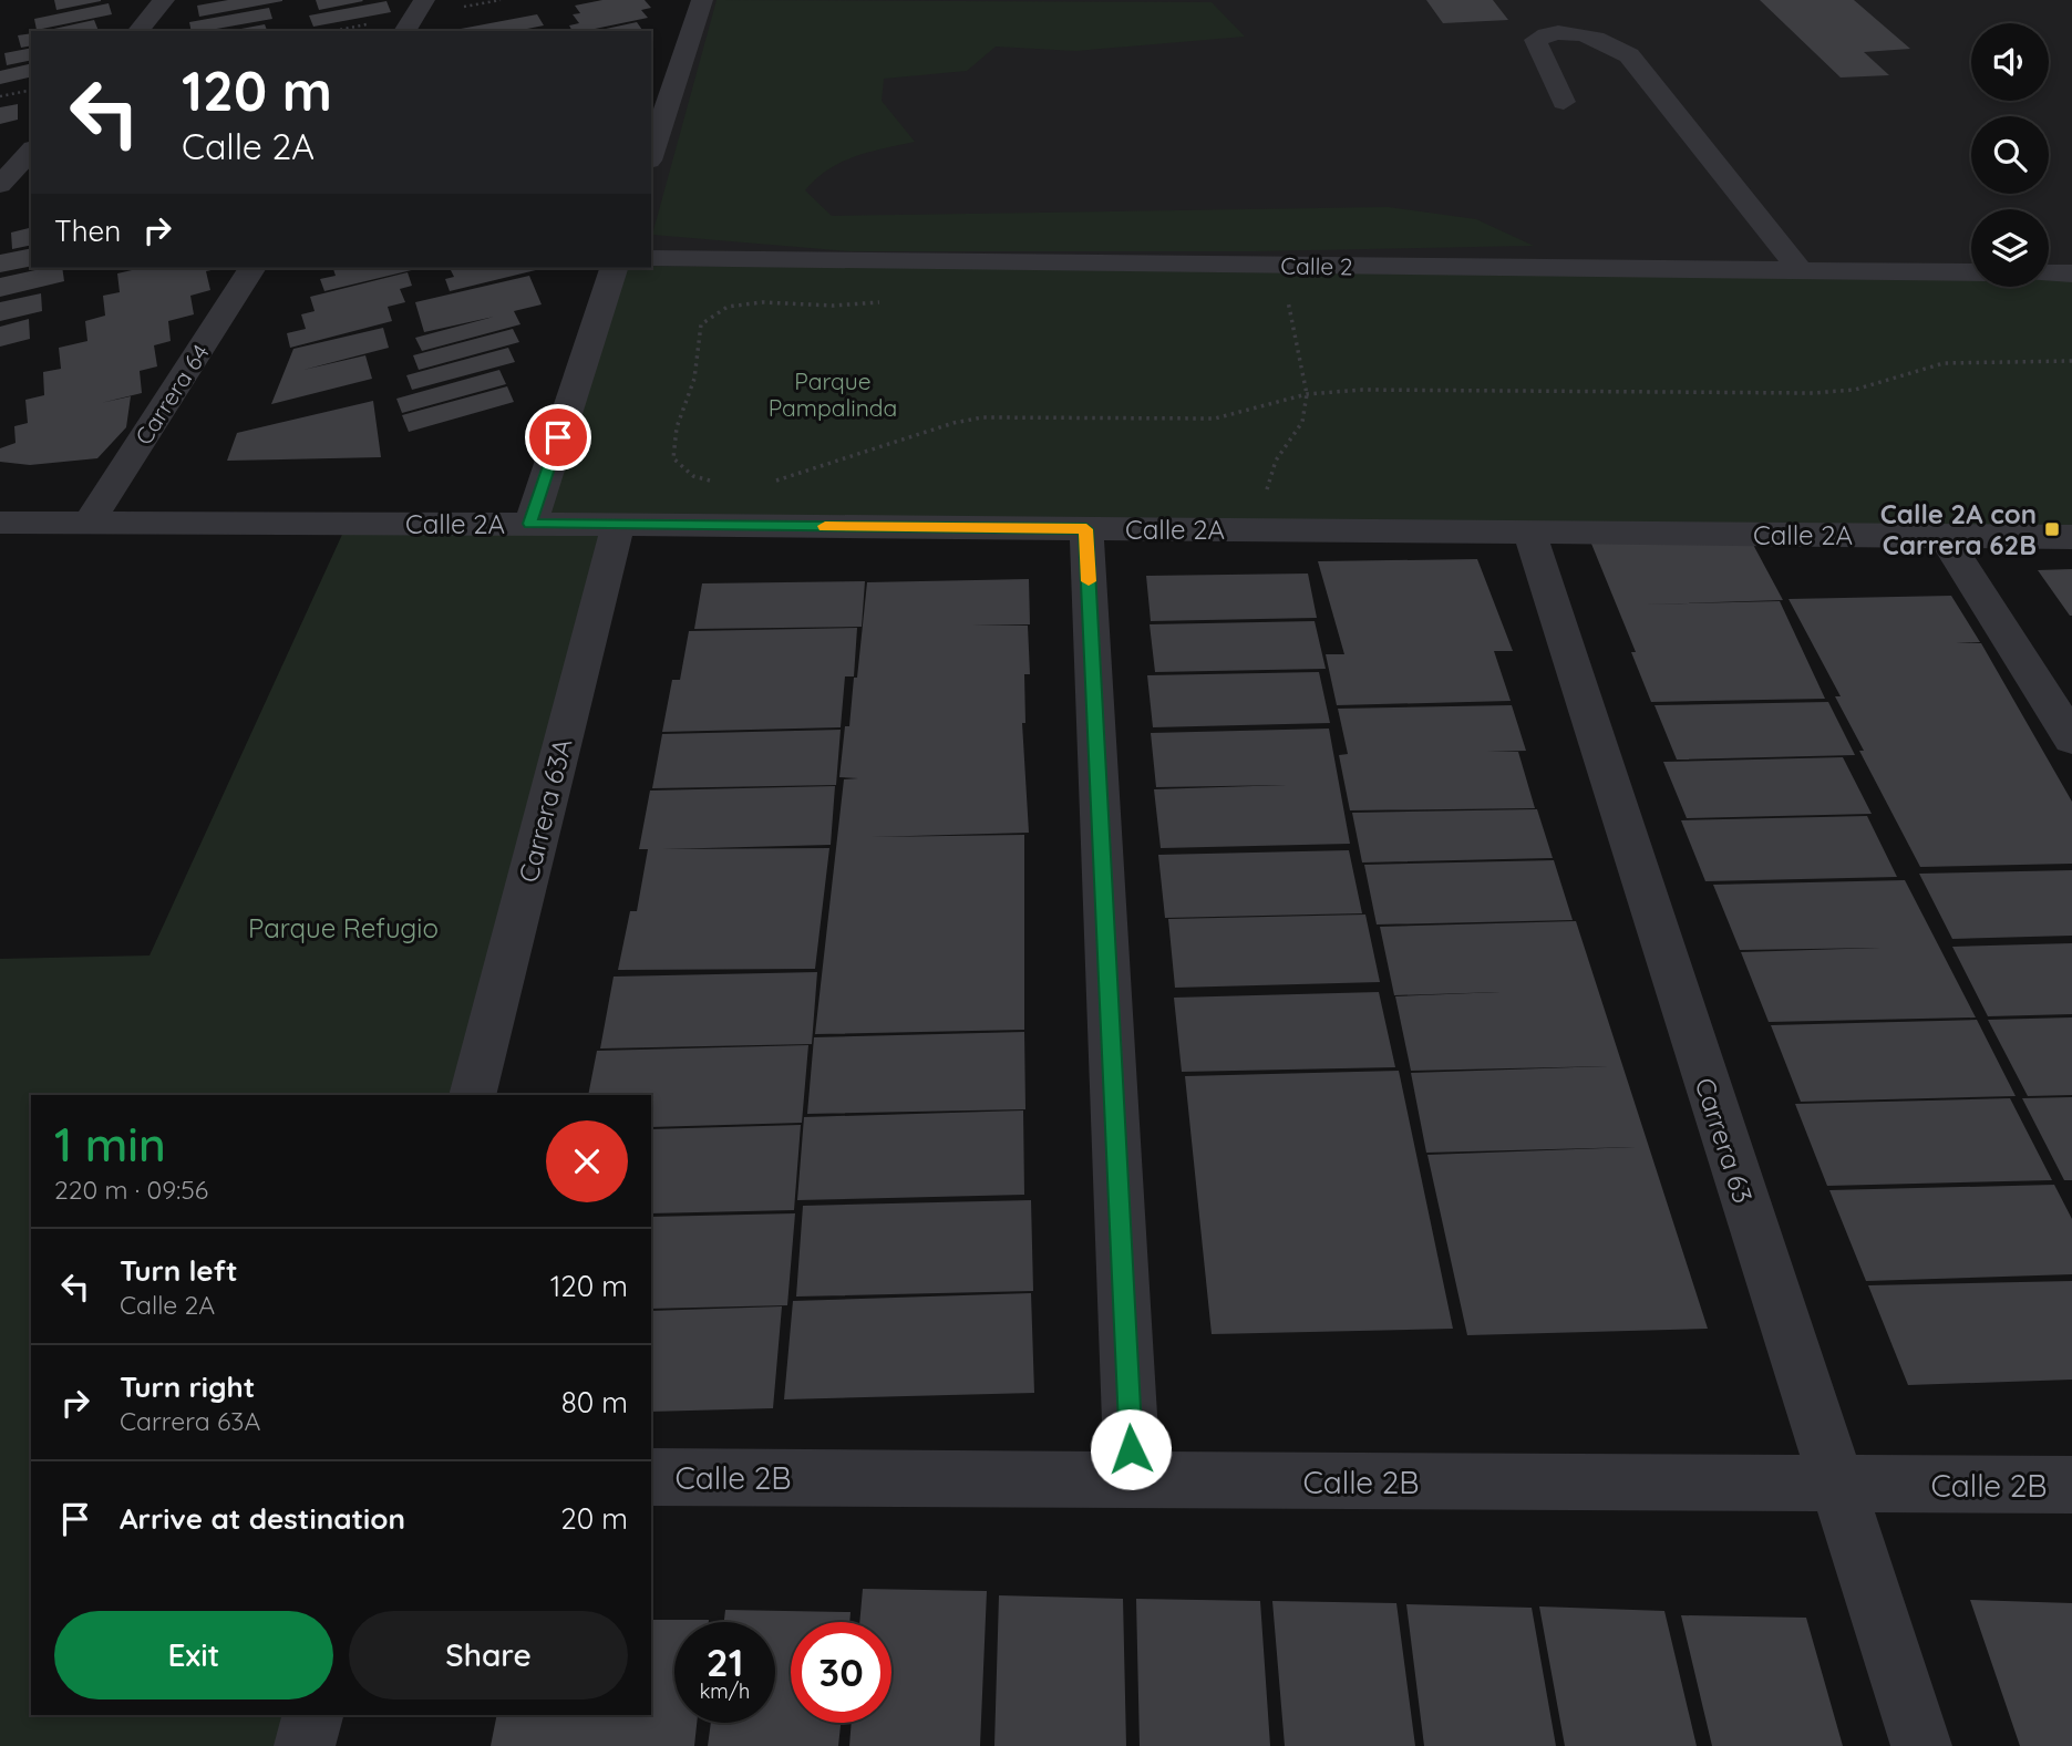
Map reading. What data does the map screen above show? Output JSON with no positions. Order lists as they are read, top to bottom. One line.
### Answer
{"streets":{"street":["Calle 2","Carrera 64","Calle 2A","Carrera 63A","Carrera 63","Calle 2B"]},"crossings":[["Carrera 64","Calle 2A"],["Calle 2A","Carrera 63A"],["Calle 2A","Carrera 63"],["Carrera 63","Calle 2B"]],"parks":["Parque Pampalinda","Parque Refugio"],"places":{"transit":["Calle 2A con Carrera 62B"]},"page":{"turn":["120 m","Calle 2A"],"then":"Then","heading":["1 min","220 m · 09:56"],"list":[{"name":"Turn left","note":"Calle 2A","value":"120 m"},{"name":"Turn right","note":"Carrera 63A","value":"80 m"},{"name":"Arrive at destination","value":"20 m"}],"buttons":["Exit","Share"],"speed":"21 km/h","limit":"30"}}
